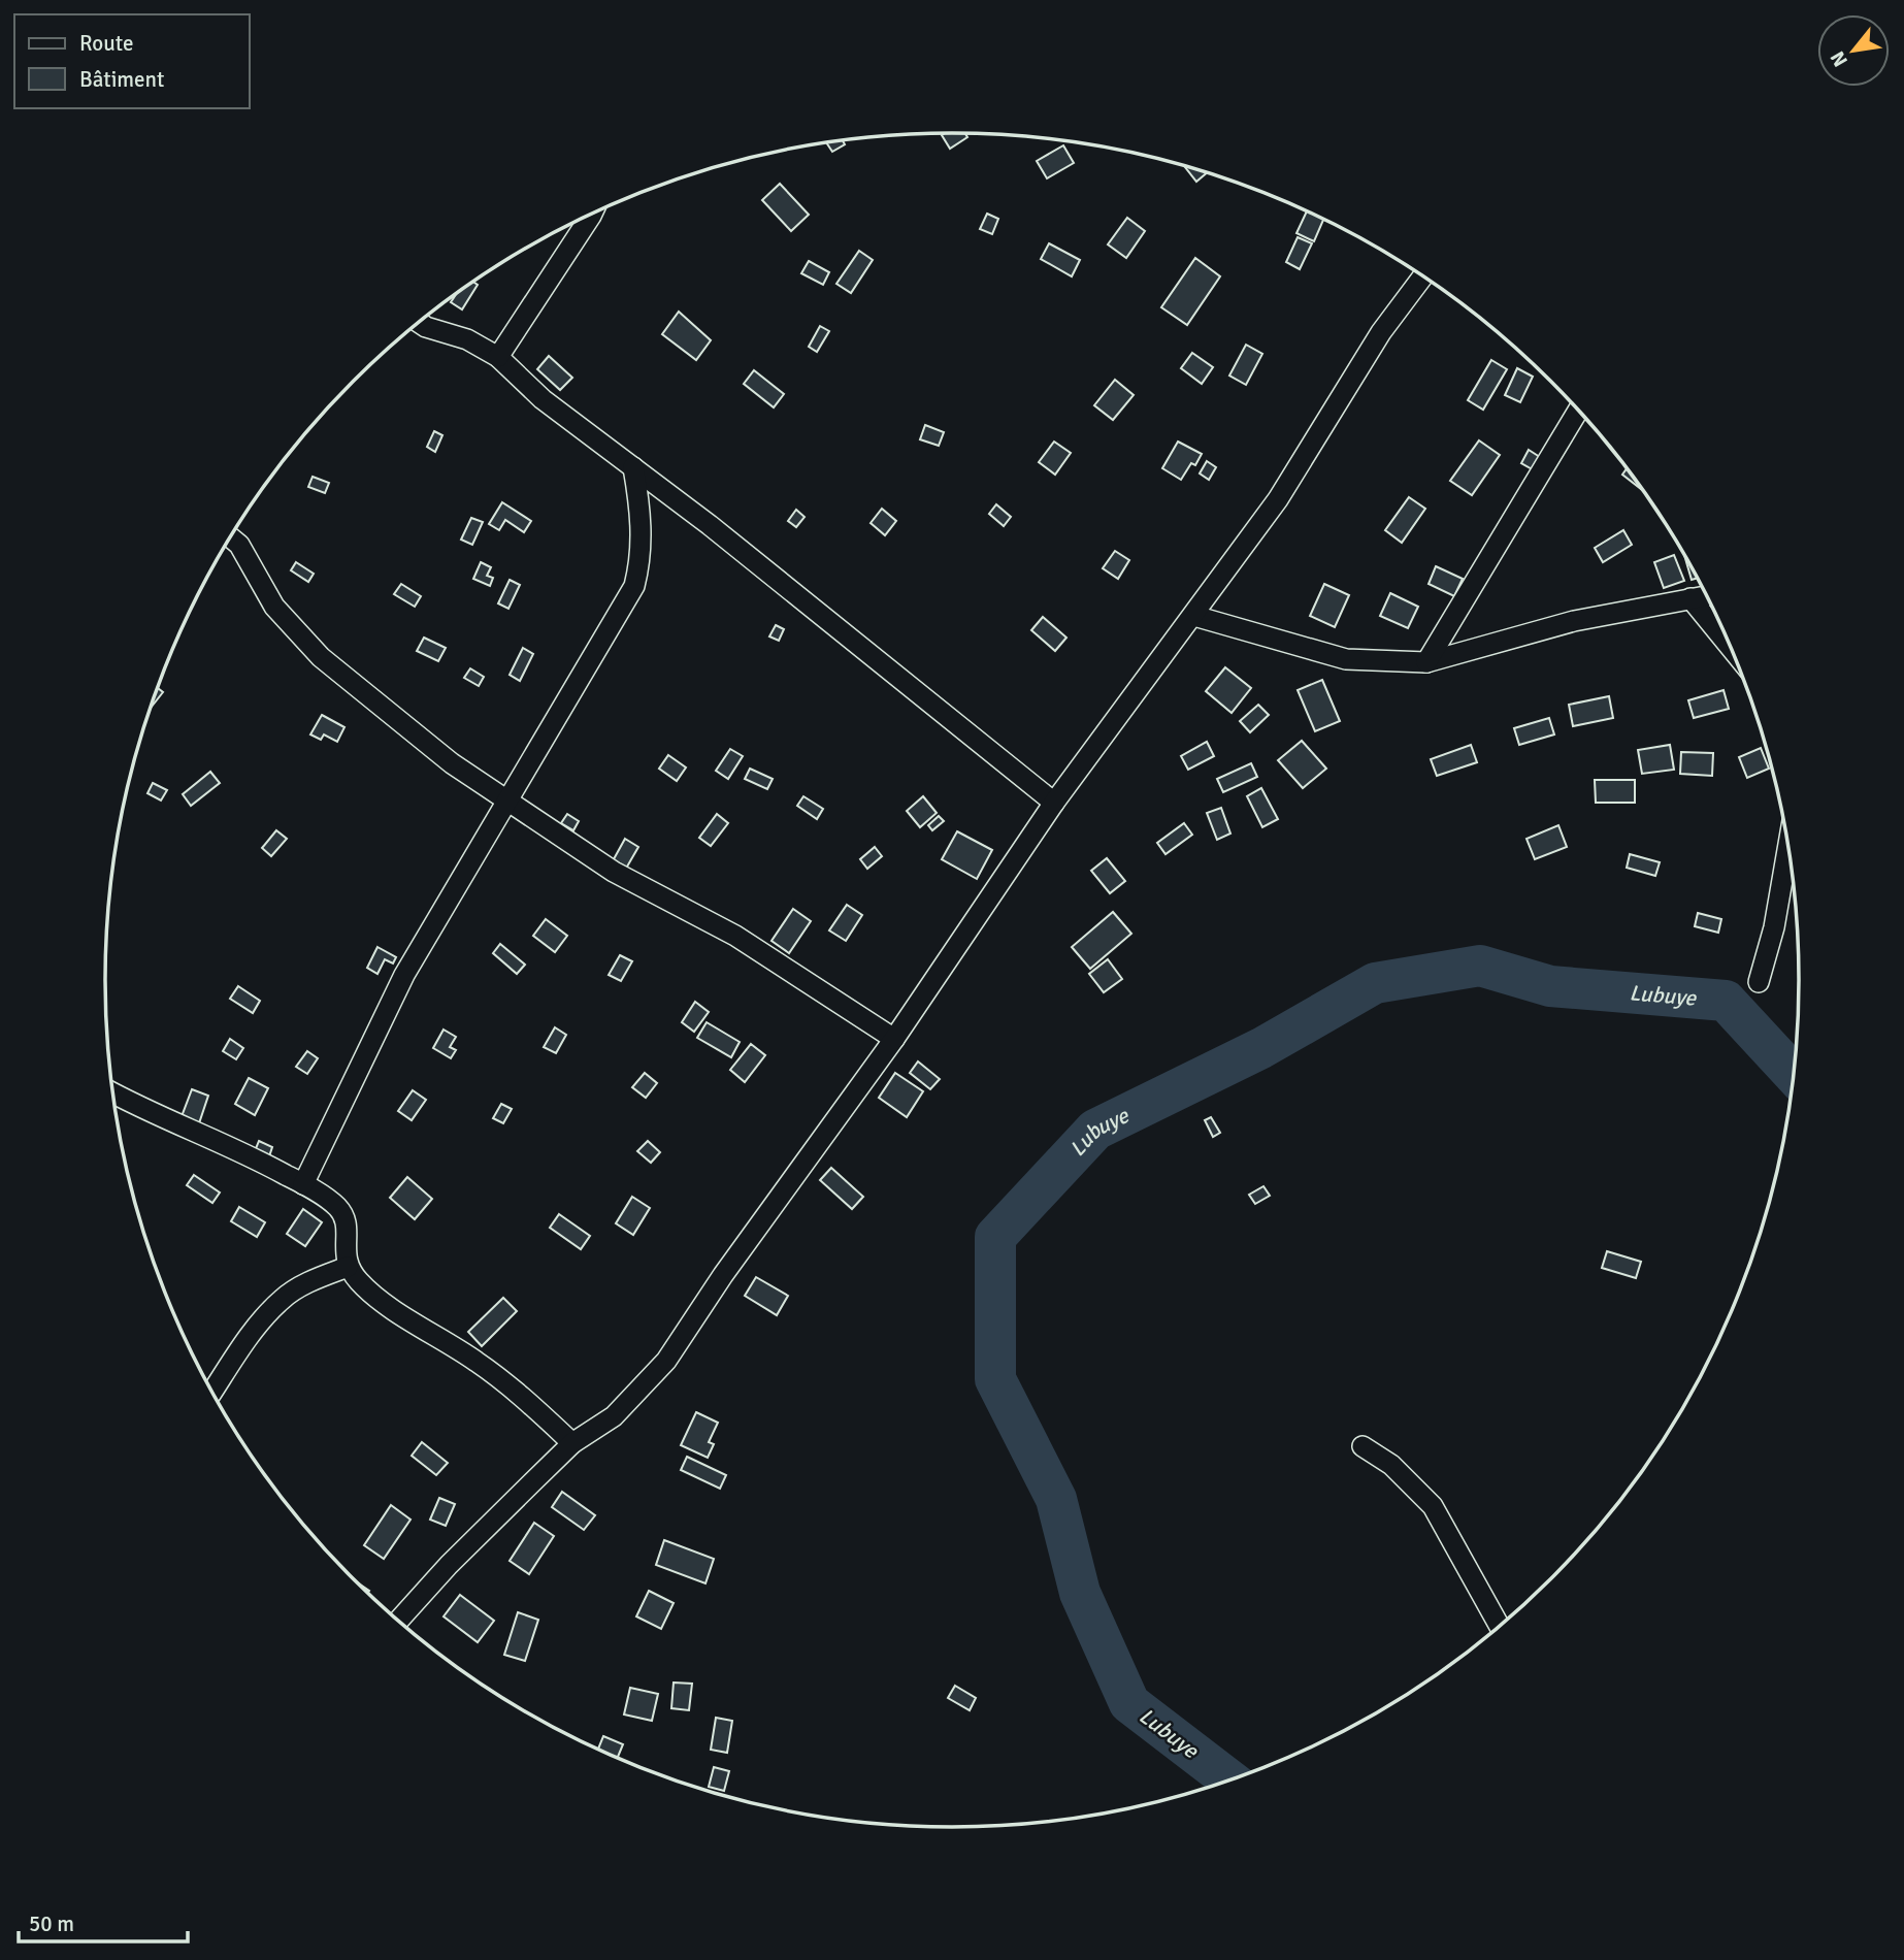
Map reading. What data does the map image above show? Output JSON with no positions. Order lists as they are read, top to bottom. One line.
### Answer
{"water":["Lubuye"],"legend":["Route","Bâtiment"],"scale_bar":"50 m","north":"bottom left"}
